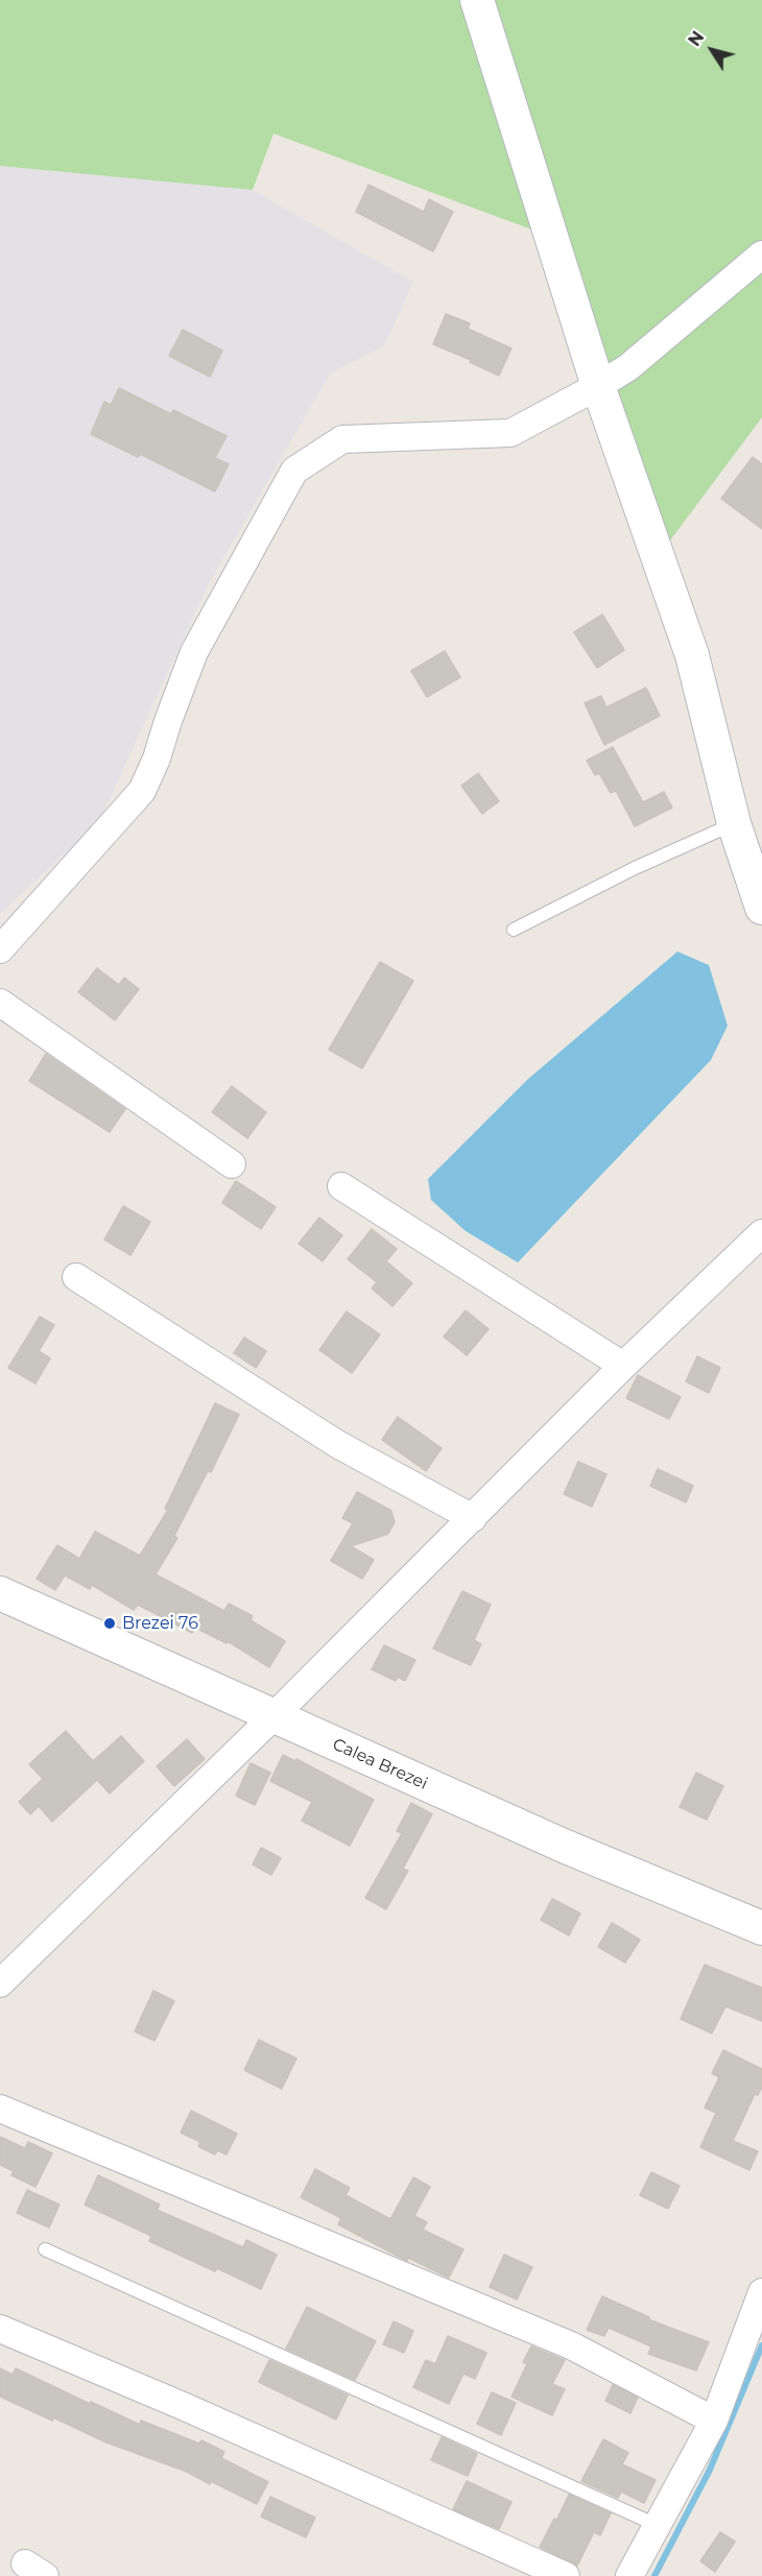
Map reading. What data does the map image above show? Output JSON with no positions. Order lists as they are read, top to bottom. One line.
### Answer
{"streets":{"street":["Calea Brezei"]},"places":["Brezei 76"],"north":"top left"}
